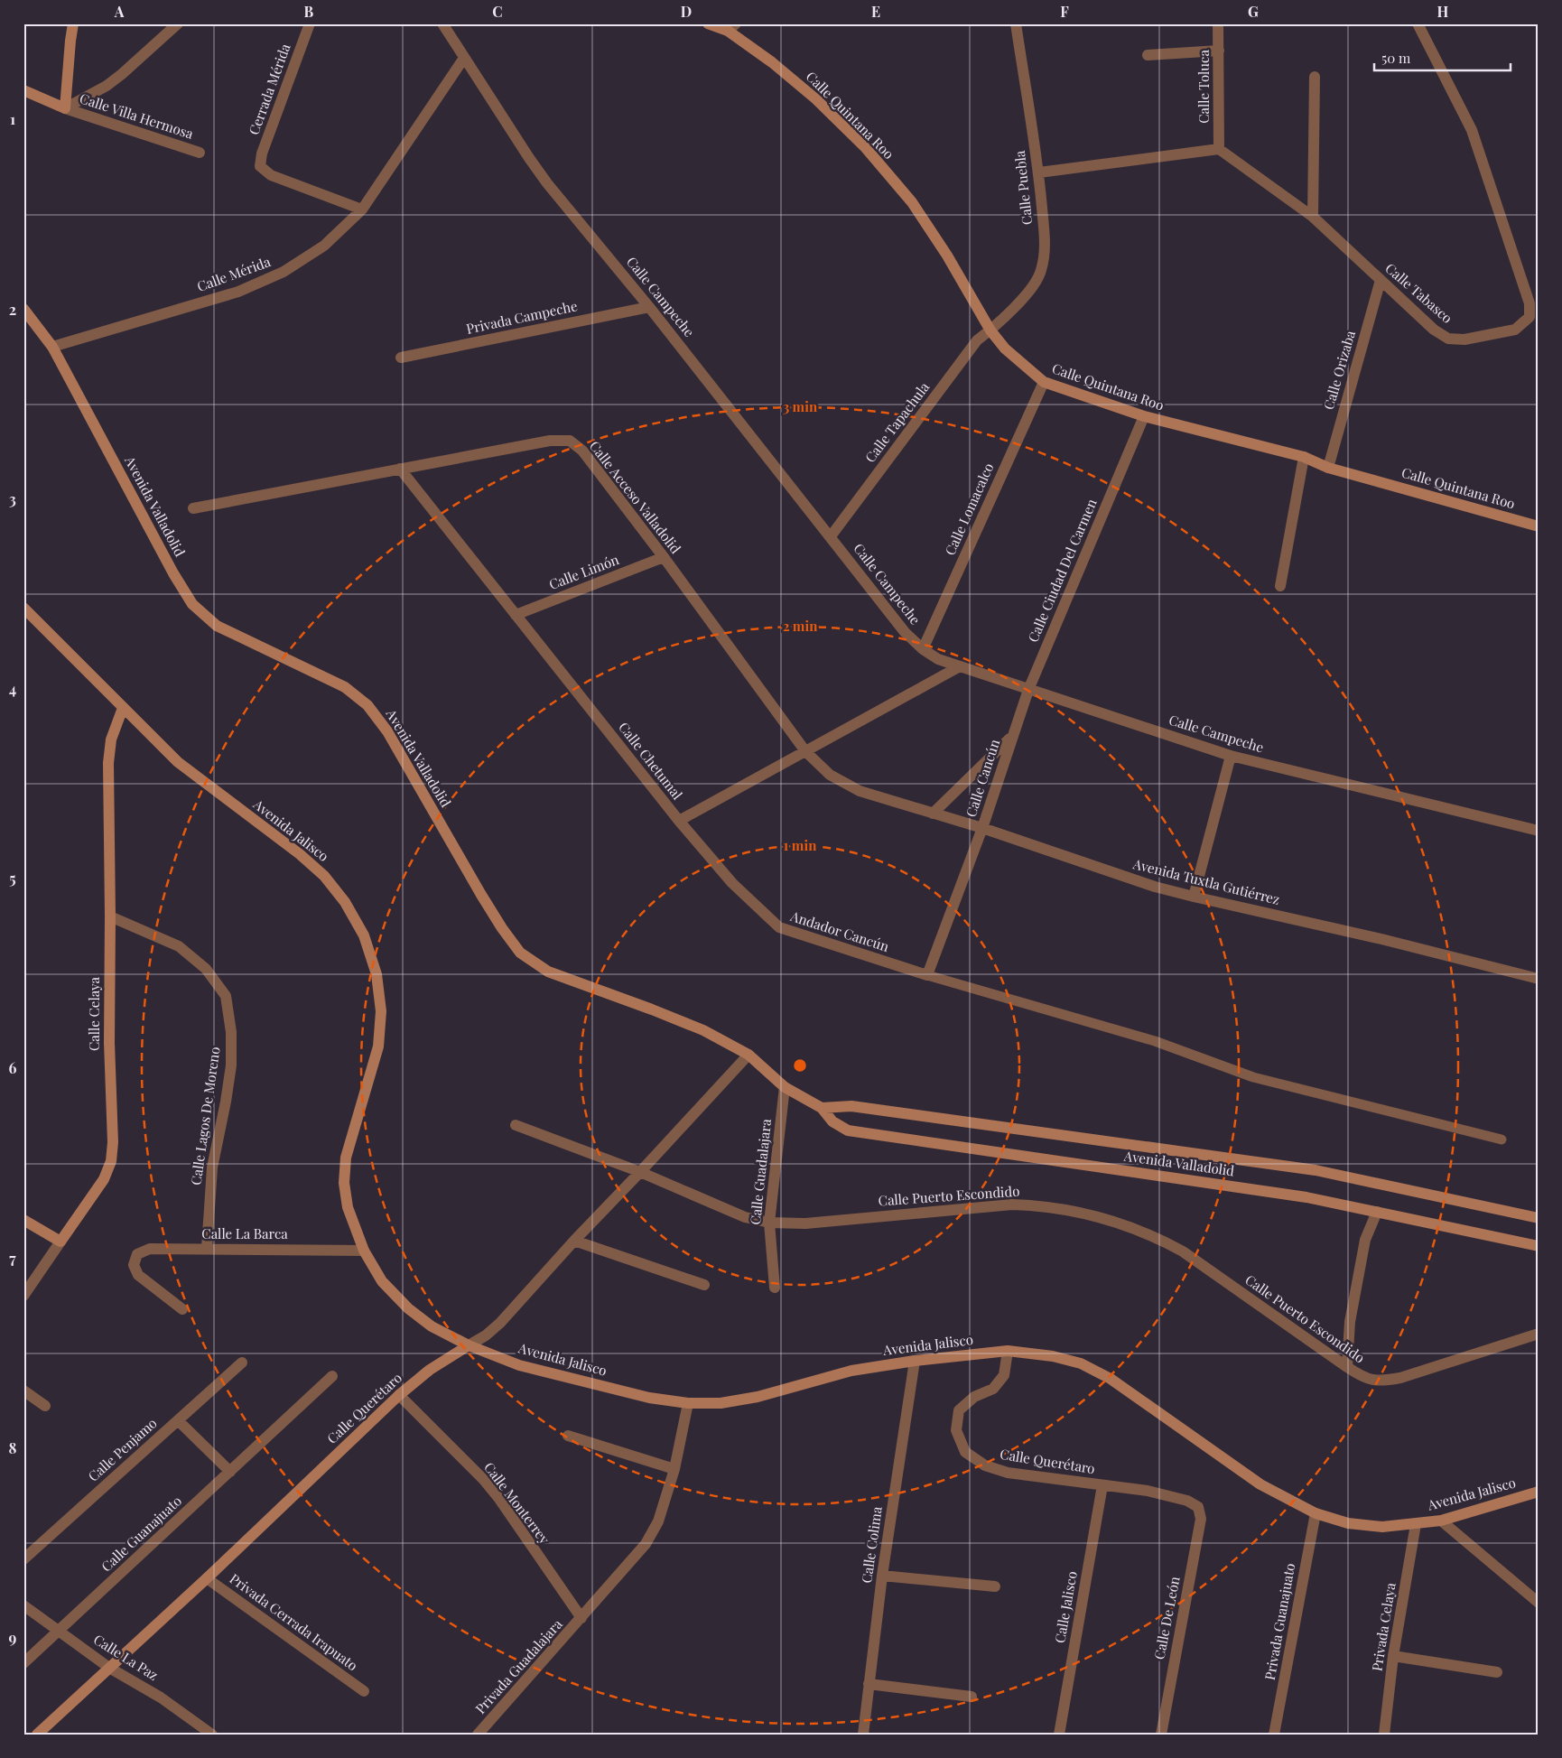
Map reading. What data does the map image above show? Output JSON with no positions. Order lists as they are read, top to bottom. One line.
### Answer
{"streets":{"street":["Calle Toluca","Cerrada Mérida","Calle Quintana Roo","Calle Villa Hermosa","Calle Puebla","Calle Mérida","Calle Tabasco","Calle Campeche","Privada Campeche","Calle Orizaba","Calle Tapachula","Calle Acceso Valladolid","Avenida Valladolid","Calle Lomacalco","Calle Ciudad Del Carmen","Calle Limón","Calle Chetumal","Calle Cancún","Avenida Jalisco","Avenida Tuxtla Gutiérrez","Andador Cancún","Calle Celaya","Calle Lagos De Moreno","Calle Guadalajara","Calle Puerto Escondido","Calle La Barca","Calle Querétaro","Calle Penjamo","Calle Monterrey","Calle Guanajuato","Calle Colima","Calle Jalisco","Calle De León","Privada Guanajuato","Privada Cerrada Irapuato","Privada Celaya","Calle La Paz","Privada Guadalajara"]},"crossings":[["Calle Toluca","Calle Tabasco"],["Cerrada Mérida","Calle Mérida"],["Calle Quintana Roo","Calle Puebla"],["Calle Quintana Roo","Calle Orizaba"],["Calle Quintana Roo","Calle Tapachula"],["Calle Quintana Roo","Calle Lomacalco"],["Calle Quintana Roo","Calle Ciudad Del Carmen"],["Calle Puebla","Calle Tapachula"],["Calle Mérida","Calle Campeche"],["Calle Mérida","Avenida Valladolid"],["Calle Tabasco","Calle Orizaba"],["Calle Campeche","Privada Campeche"],["Calle Campeche","Calle Tapachula"],["Calle Campeche","Calle Lomacalco"],["Calle Campeche","Calle Ciudad Del Carmen"],["Calle Campeche","Calle Chetumal"],["Calle Acceso Valladolid","Calle Limón"],["Calle Acceso Valladolid","Calle Chetumal"],["Calle Acceso Valladolid","Avenida Tuxtla Gutiérrez"],["Avenida Valladolid","Calle Guadalajara"],["Avenida Valladolid","Calle Querétaro"],["Calle Ciudad Del Carmen","Calle Cancún"],["Calle Limón","Calle Chetumal"],["Calle Chetumal","Avenida Tuxtla Gutiérrez"],["Calle Chetumal","Andador Cancún"],["Calle Cancún","Avenida Tuxtla Gutiérrez"],["Calle Cancún","Andador Cancún"],["Avenida Jalisco","Calle Celaya"],["Avenida Jalisco","Calle La Barca"],["Avenida Jalisco","Calle Querétaro"],["Avenida Jalisco","Calle Colima"],["Avenida Jalisco","Privada Guanajuato"],["Avenida Jalisco","Privada Celaya"],["Calle Celaya","Calle Lagos De Moreno"],["Calle Lagos De Moreno","Calle La Barca"],["Calle Guadalajara","Calle Puerto Escondido"],["Calle Puerto Escondido","Calle Querétaro"],["Calle Querétaro","Calle Monterrey"],["Calle Querétaro","Calle Jalisco"],["Calle Querétaro","Calle De León"],["Calle Querétaro","Privada Cerrada Irapuato"],["Calle Querétaro","Calle La Paz"],["Calle Monterrey","Privada Guadalajara"],["Calle Guanajuato","Calle La Paz"]],"scale_bar":"50 m","grid":{"columns":["A","B","C","D","E","F","G","H"],"rows":["1","2","3","4","5","6","7","8","9"]},"rings":["3 min","2 min","1 min"]}
